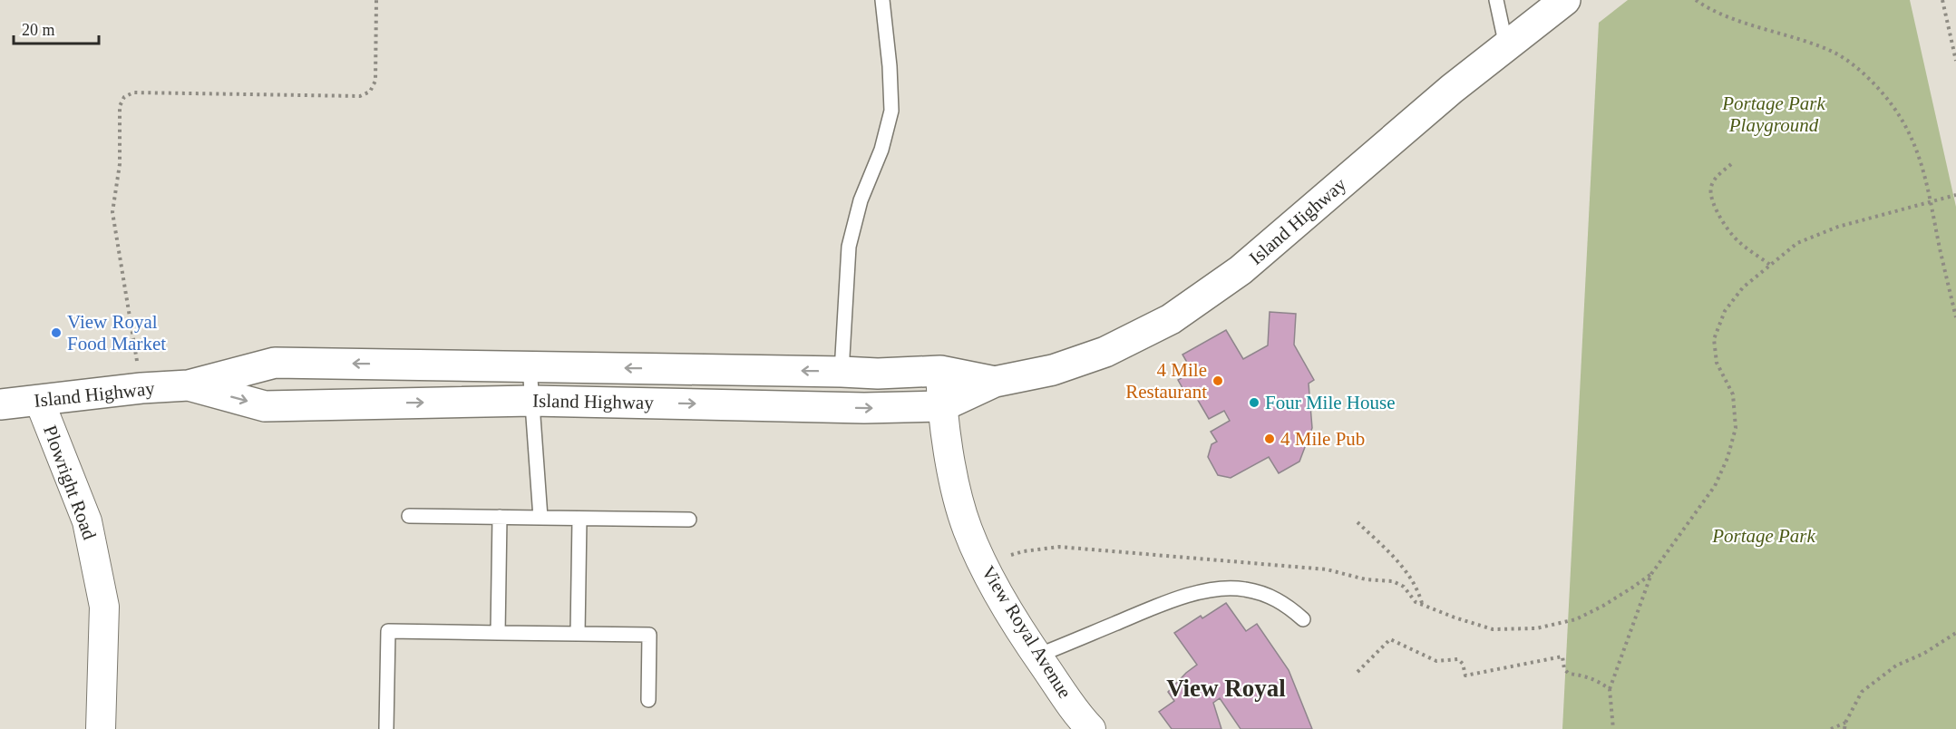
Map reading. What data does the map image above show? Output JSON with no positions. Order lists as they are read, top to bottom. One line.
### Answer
{"streets":{"main road":["Island Highway"],"street":["Plowright Road","View Royal Avenue"]},"crossings":[["Island Highway","Plowright Road"],["Island Highway","View Royal Avenue"]],"districts":["View Royal"],"parks":["Portage Park Playground","Portage Park"],"places":["View Royal Food Market","4 Mile Restaurant","Four Mile House","4 Mile Pub"],"scale_bar":"20 m"}
